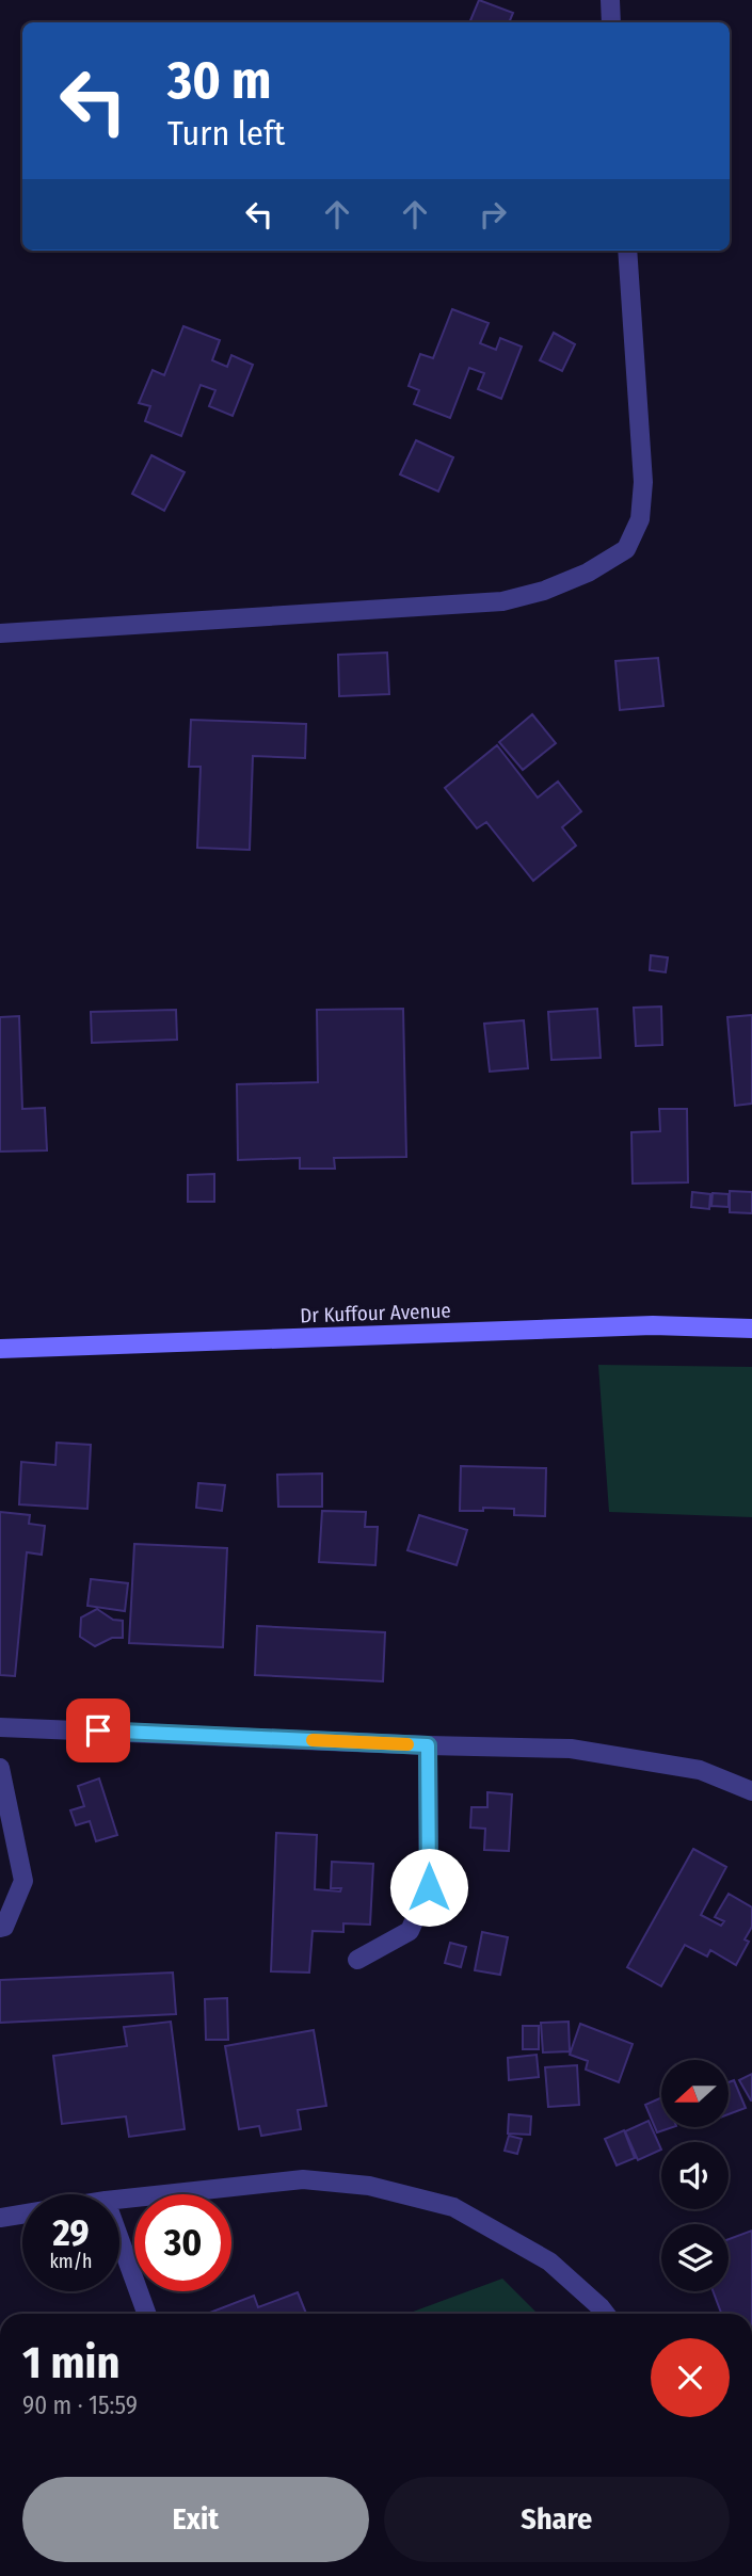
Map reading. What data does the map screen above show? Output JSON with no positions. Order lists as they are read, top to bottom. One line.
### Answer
{"streets":{"main road":["Dr Kuffour Avenue"]},"north":"left","page":{"turn":["30 m","Turn left"],"speed":"29 km/h","limit":"30","heading":["1 min","90 m · 15:59"],"buttons":["Exit","Share"]}}
